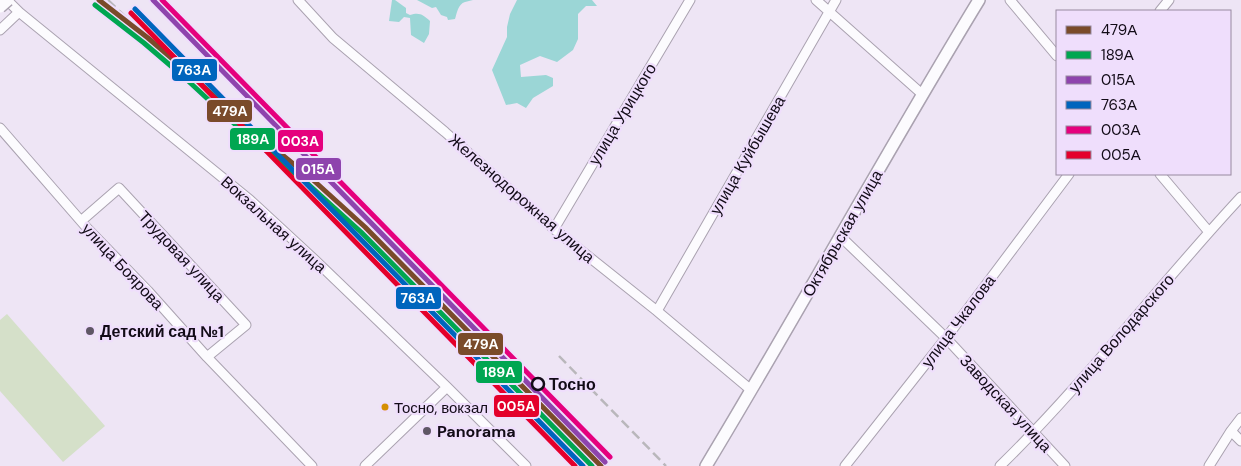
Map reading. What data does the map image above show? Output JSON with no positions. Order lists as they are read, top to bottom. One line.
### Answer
{"streets":{"street":["улица Урицкого","улица Куйбышева","Железнодорожная улица","Вокзальная улица","Октябрьская улица","Трудовая улица","улица Боярова","улица Чкалова","улица Володарского","Заводская улица"]},"crossings":[["улица Урицкого","Железнодорожная улица"],["улица Куйбышева","Железнодорожная улица"],["Железнодорожная улица","Октябрьская улица"],["Октябрьская улица","Заводская улица"],["Трудовая улица","улица Боярова"],["улица Чкалова","Заводская улица"],["улица Володарского","Заводская улица"]],"places":["Детский сад №1","Тосно","Тосно, вокзал","Panorama"],"lines":["transit line 479А","transit line 015А","transit line 003А","transit line 189А","transit line 763А","transit line 005А"],"legend":["479А","189А","015А","763А","003А","005А"]}
